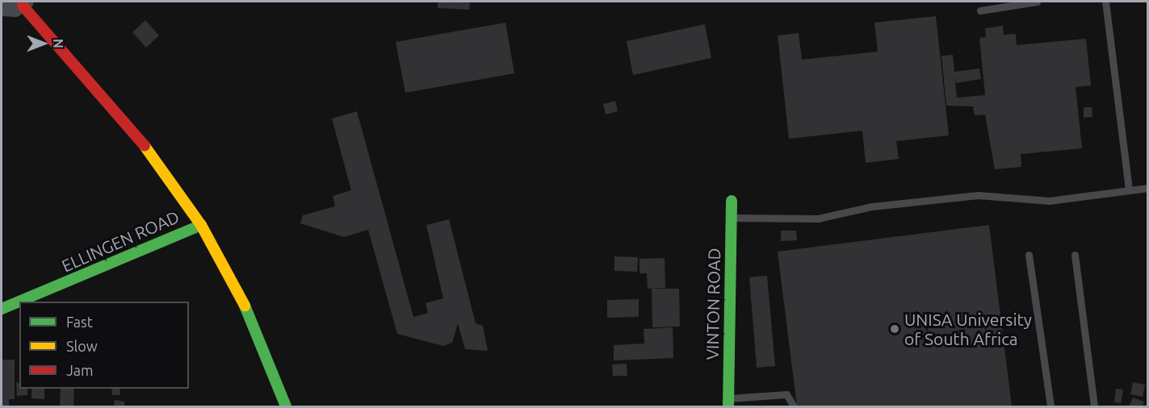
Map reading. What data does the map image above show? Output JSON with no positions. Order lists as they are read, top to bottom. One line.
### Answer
{"streets":{"street":["ELLINGEN ROAD","VINTON ROAD"]},"places":["UNISA University of South Africa"],"legend":["Fast","Slow","Jam"],"north":"right"}
